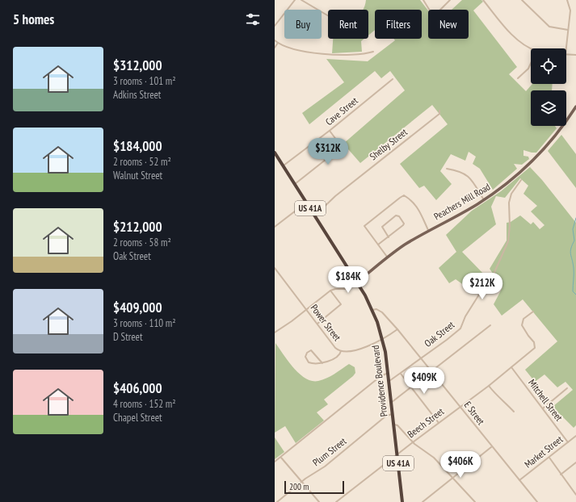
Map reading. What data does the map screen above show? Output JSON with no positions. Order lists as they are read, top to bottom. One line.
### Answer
{"streets":{"highway":["US 41A","Providence Boulevard"],"main road":["Peachers Mill Road"],"street":["Cave Street","Shelby Street","Power Street","Oak Street","Mitchell Street","E Street","Beech Street","Plum Street","Market Street"]},"crossings":[["Cave Street","Providence Boulevard"],["Shelby Street","Providence Boulevard"],["Peachers Mill Road","Providence Boulevard"],["Power Street","Providence Boulevard"],["Power Street","E Street"],["Oak Street","Providence Boulevard"],["Oak Street","E Street"],["Providence Boulevard","E Street"],["Providence Boulevard","Beech Street"],["Providence Boulevard","Plum Street"],["Mitchell Street","Beech Street"],["Mitchell Street","Market Street"],["E Street","Beech Street"],["E Street","Market Street"]],"scale_bar":"200 m","page":{"heading":"5 homes","chip":["Buy","Rent","Filters","New"],"list":[{"name":"$312,000","note":"3 rooms · 101 m² · Adkins Street"},{"name":"$184,000","note":"2 rooms · 52 m² · Walnut Street"},{"name":"$212,000","note":"2 rooms · 58 m² · Oak Street"},{"name":"$409,000","note":"3 rooms · 110 m² · D Street"},{"name":"$406,000","note":"4 rooms · 152 m² · Chapel Street"}],"price":["$312K","$184K","$212K","$409K","$406K"],"scale":"200 m"}}
